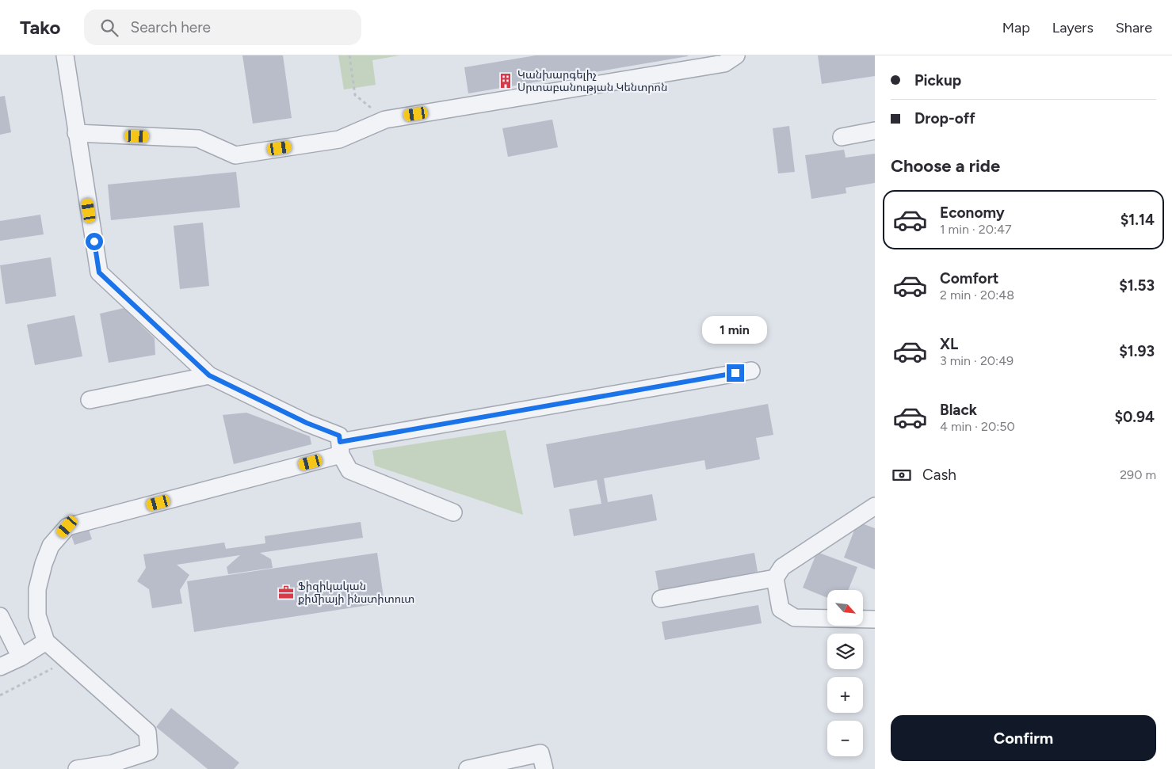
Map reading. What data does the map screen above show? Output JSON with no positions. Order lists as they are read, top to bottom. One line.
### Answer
{"places":{"building":["Կանխարգելիչ Սրտաբանության Կենտրոն"],"office":["Ֆիզիկական քիմիայի ինստիտուտ"]},"north":"bottom right","page":{"header":"Tako","search":"Search here","nav":["Map","Layers","Share"],"banner":["Pickup","Drop-off"],"heading":"Choose a ride","list":[{"name":"Economy","note":"1 min · 20:47","value":"$1.14"},{"name":"Comfort","note":"2 min · 20:48","value":"$1.53"},{"name":"XL","note":"3 min · 20:49","value":"$1.93"},{"name":"Black","note":"4 min · 20:50","value":"$0.94"}],"bubble":"1 min","pay":["Cash","290 m"],"map_buttons":["+","−"],"buttons":"Confirm"}}
